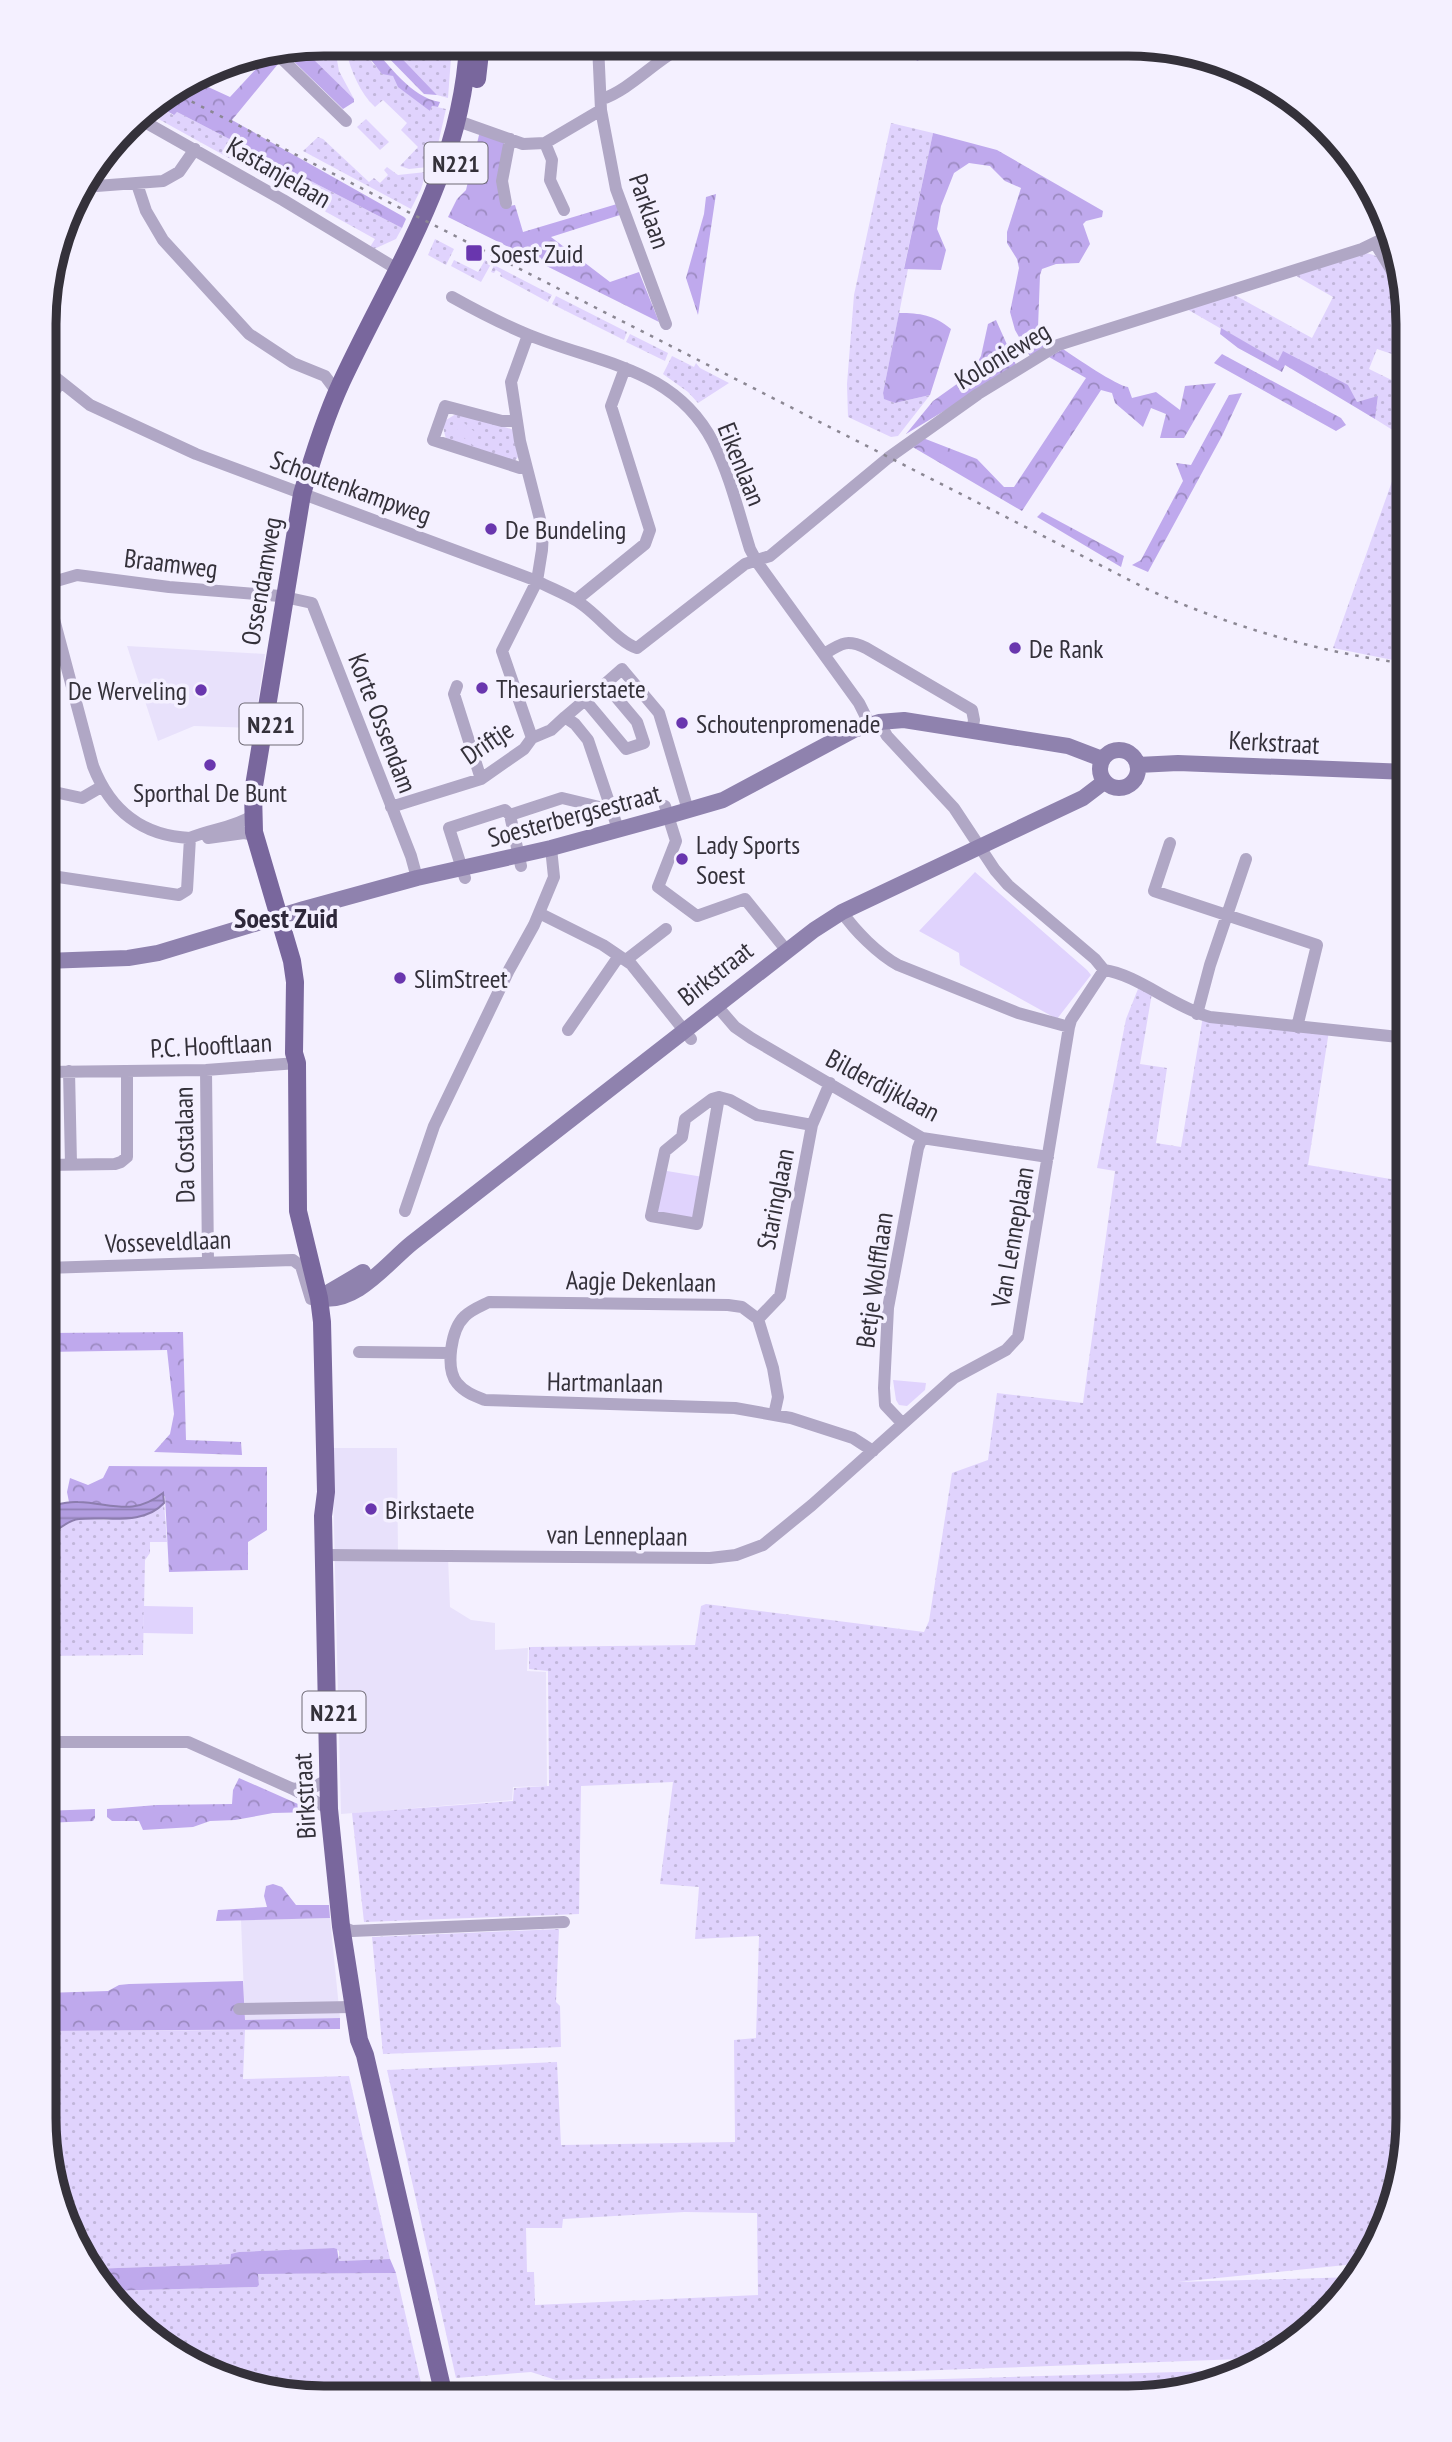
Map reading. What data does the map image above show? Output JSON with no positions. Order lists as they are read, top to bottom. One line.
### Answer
{"streets":{"main road":["N221","Ossendamweg","Kerkstraat","Soesterbergsestraat","Birkstraat"],"street":["Kastanjelaan","Parklaan","Kolonieweg","Eikenlaan","Schoutenkampweg","Braamweg","Korte Ossendam","Driftje","P.C. Hooftlaan","Bilderdijklaan","Da Costalaan","Staringlaan","Van Lenneplaan","Vosseveldlaan","Betje Wolfflaan","Aagje Dekenlaan","Hartmanlaan","van Lenneplaan"]},"crossings":[["N221","Kastanjelaan"],["N221","Ossendamweg"],["N221","Soesterbergsestraat"],["N221","Birkstraat"],["N221","P.C. Hooftlaan"],["Kastanjelaan","Ossendamweg"],["Kolonieweg","Eikenlaan"],["Kolonieweg","Schoutenkampweg"],["Eikenlaan","Soesterbergsestraat"],["Eikenlaan","Birkstraat"],["Eikenlaan","Van Lenneplaan"],["Schoutenkampweg","Ossendamweg"],["Braamweg","Ossendamweg"],["Braamweg","Korte Ossendam"],["Ossendamweg","Korte Ossendam"],["Ossendamweg","Soesterbergsestraat"],["Korte Ossendam","Driftje"],["Korte Ossendam","Soesterbergsestraat"],["Driftje","Soesterbergsestraat"],["Kerkstraat","Soesterbergsestraat"],["Kerkstraat","Birkstraat"],["Soesterbergsestraat","Birkstraat"],["Birkstraat","Bilderdijklaan"],["Birkstraat","van Lenneplaan"],["P.C. Hooftlaan","Da Costalaan"],["Bilderdijklaan","Staringlaan"],["Bilderdijklaan","Van Lenneplaan"],["Bilderdijklaan","Betje Wolfflaan"],["Da Costalaan","Vosseveldlaan"],["Staringlaan","Aagje Dekenlaan"],["Van Lenneplaan","Betje Wolfflaan"],["Van Lenneplaan","Hartmanlaan"],["Van Lenneplaan","van Lenneplaan"],["Aagje Dekenlaan","Hartmanlaan"],["Hartmanlaan","van Lenneplaan"]],"districts":["Soest Zuid"],"places":{"transit":["Soest Zuid"],"other":["De Bundeling","De Rank","Thesaurierstaete","De Werveling","Schoutenpromenade","Sporthal De Bunt","Lady Sports Soest","SlimStreet","Birkstaete"]}}
